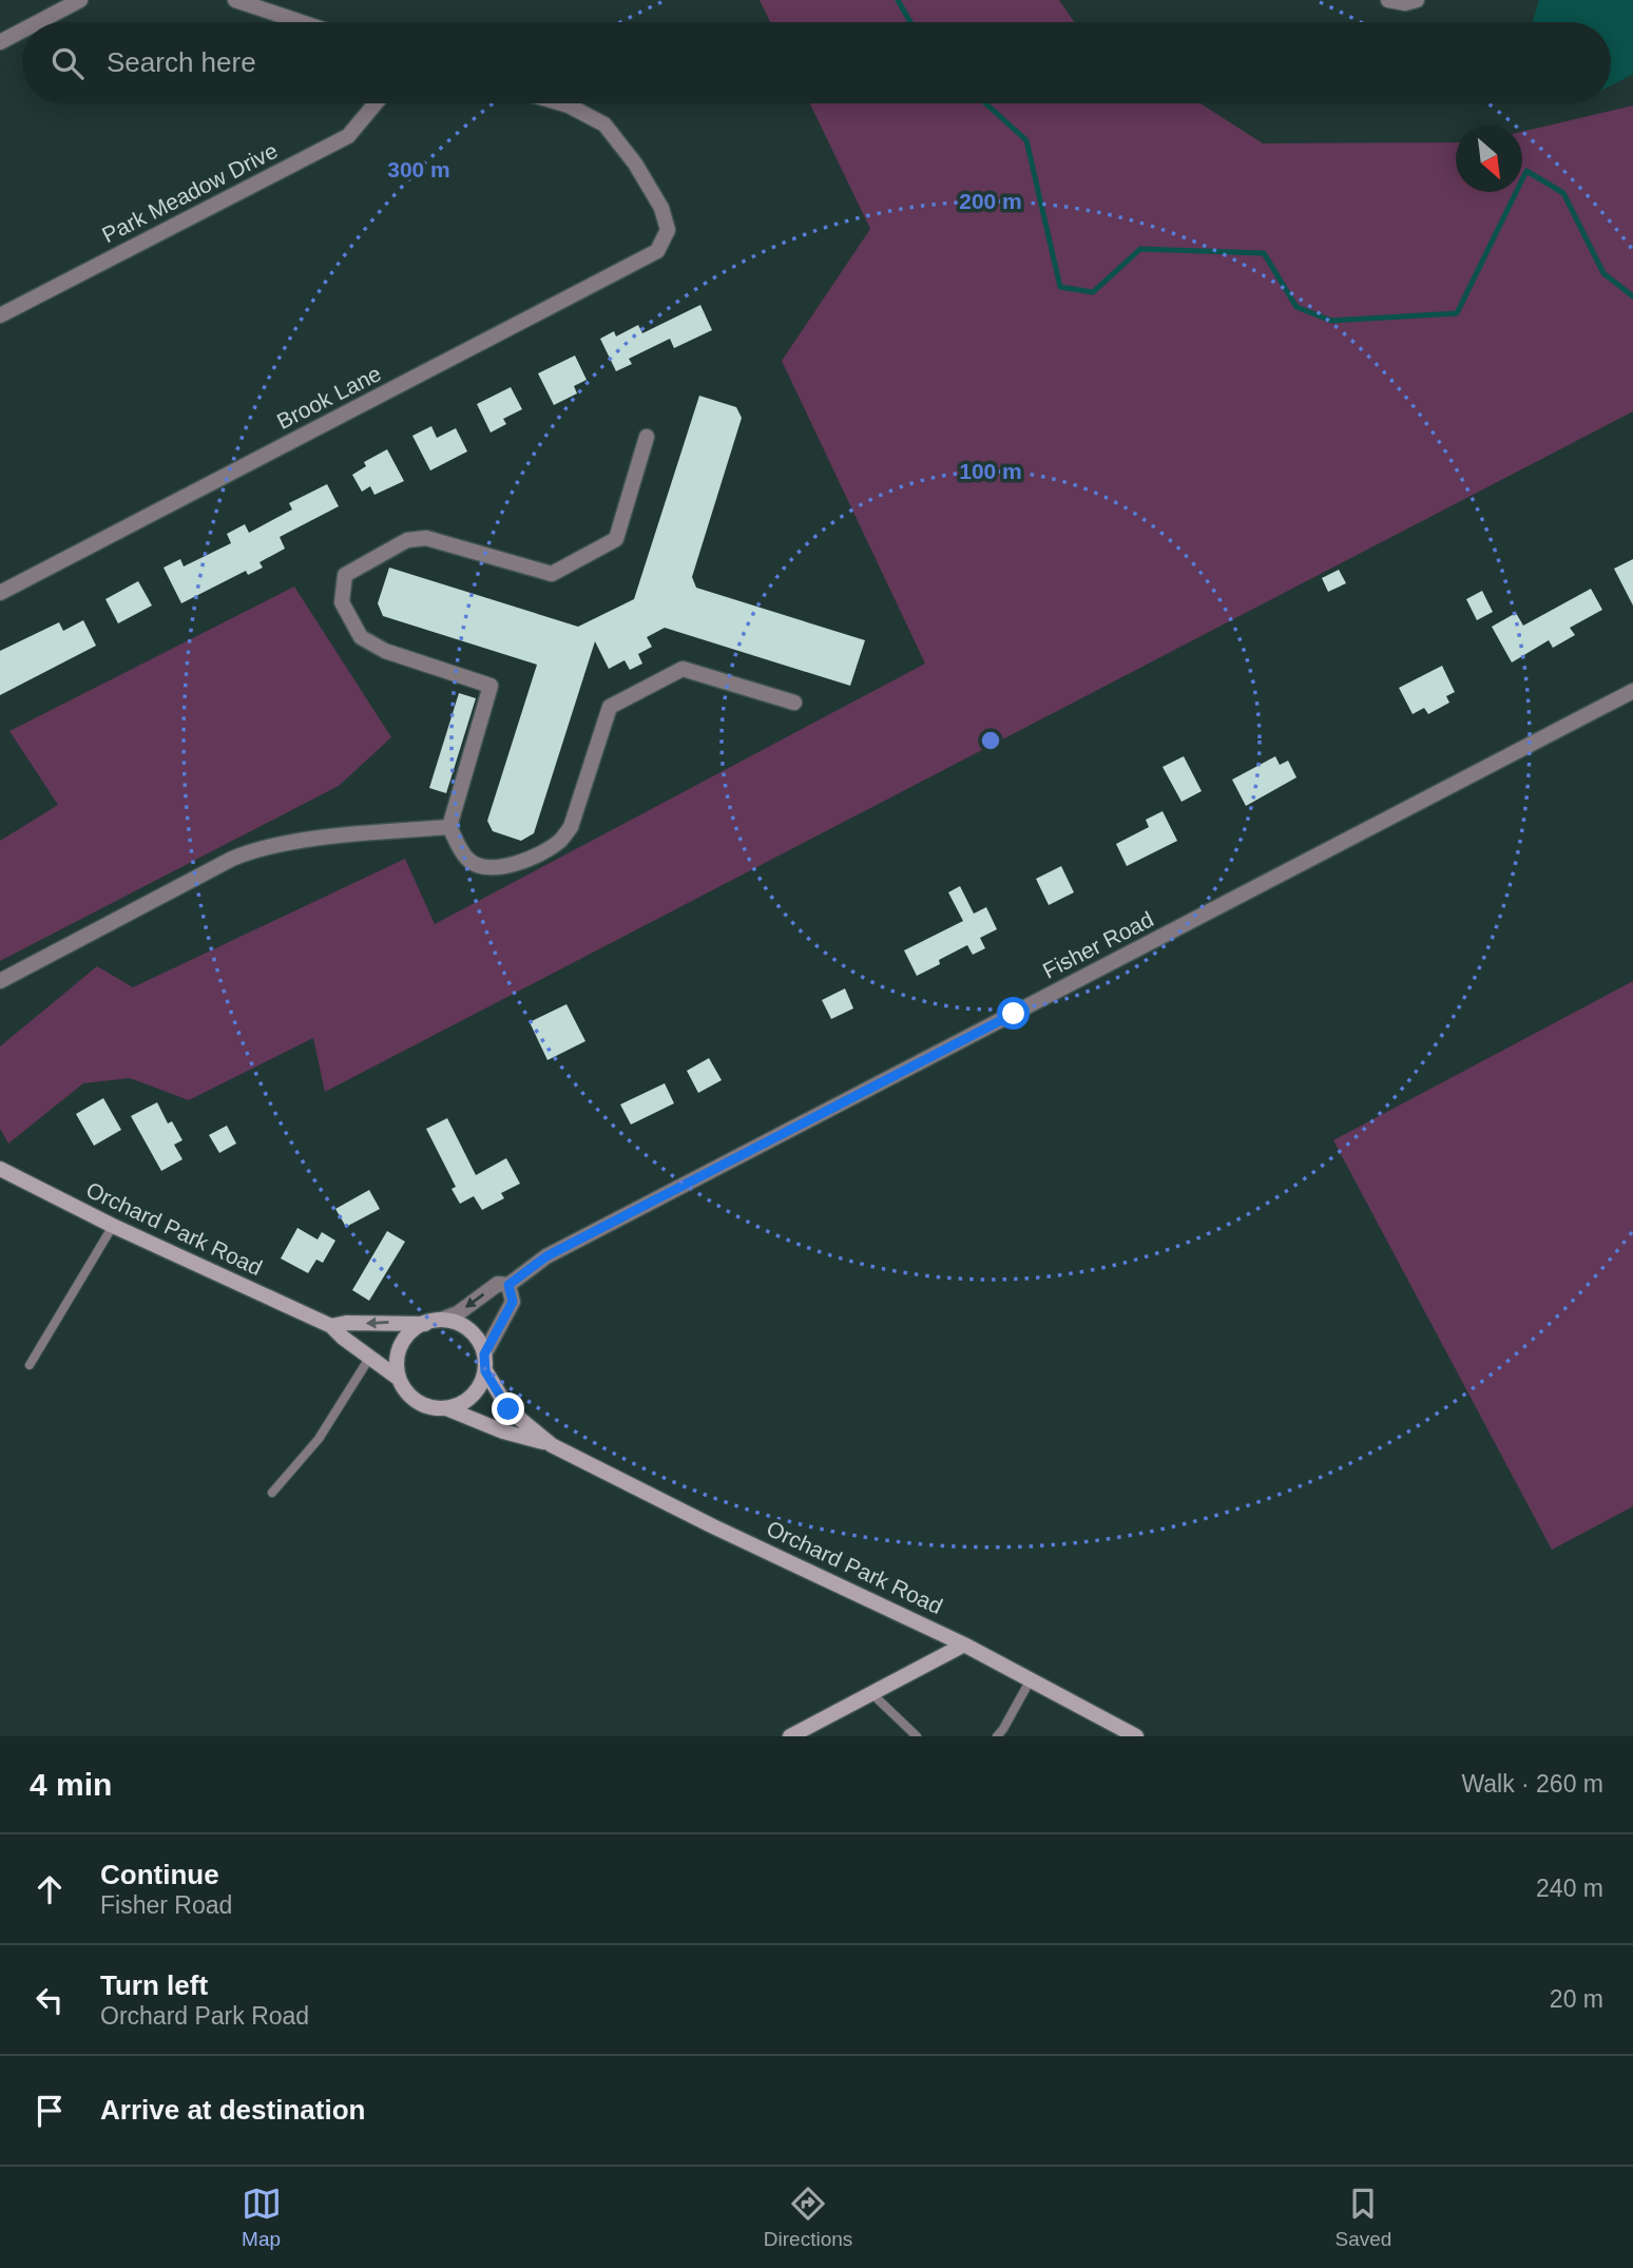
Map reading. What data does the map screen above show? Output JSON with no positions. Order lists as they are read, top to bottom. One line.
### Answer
{"streets":{"main road":["Orchard Park Road"],"street":["Park Meadow Drive","Brook Lane","Fisher Road"]},"crossings":[["Fisher Road","Orchard Park Road"]],"north":"bottom right","page":{"search":"Search here","heading":["4 min","Walk · 260 m"],"list":[["Continue","Fisher Road","240 m"],["Turn left","Orchard Park Road","20 m"],"Arrive at destination"],"nav":["Map","Directions","Saved"]},"rings":["300 m","200 m","100 m"]}
